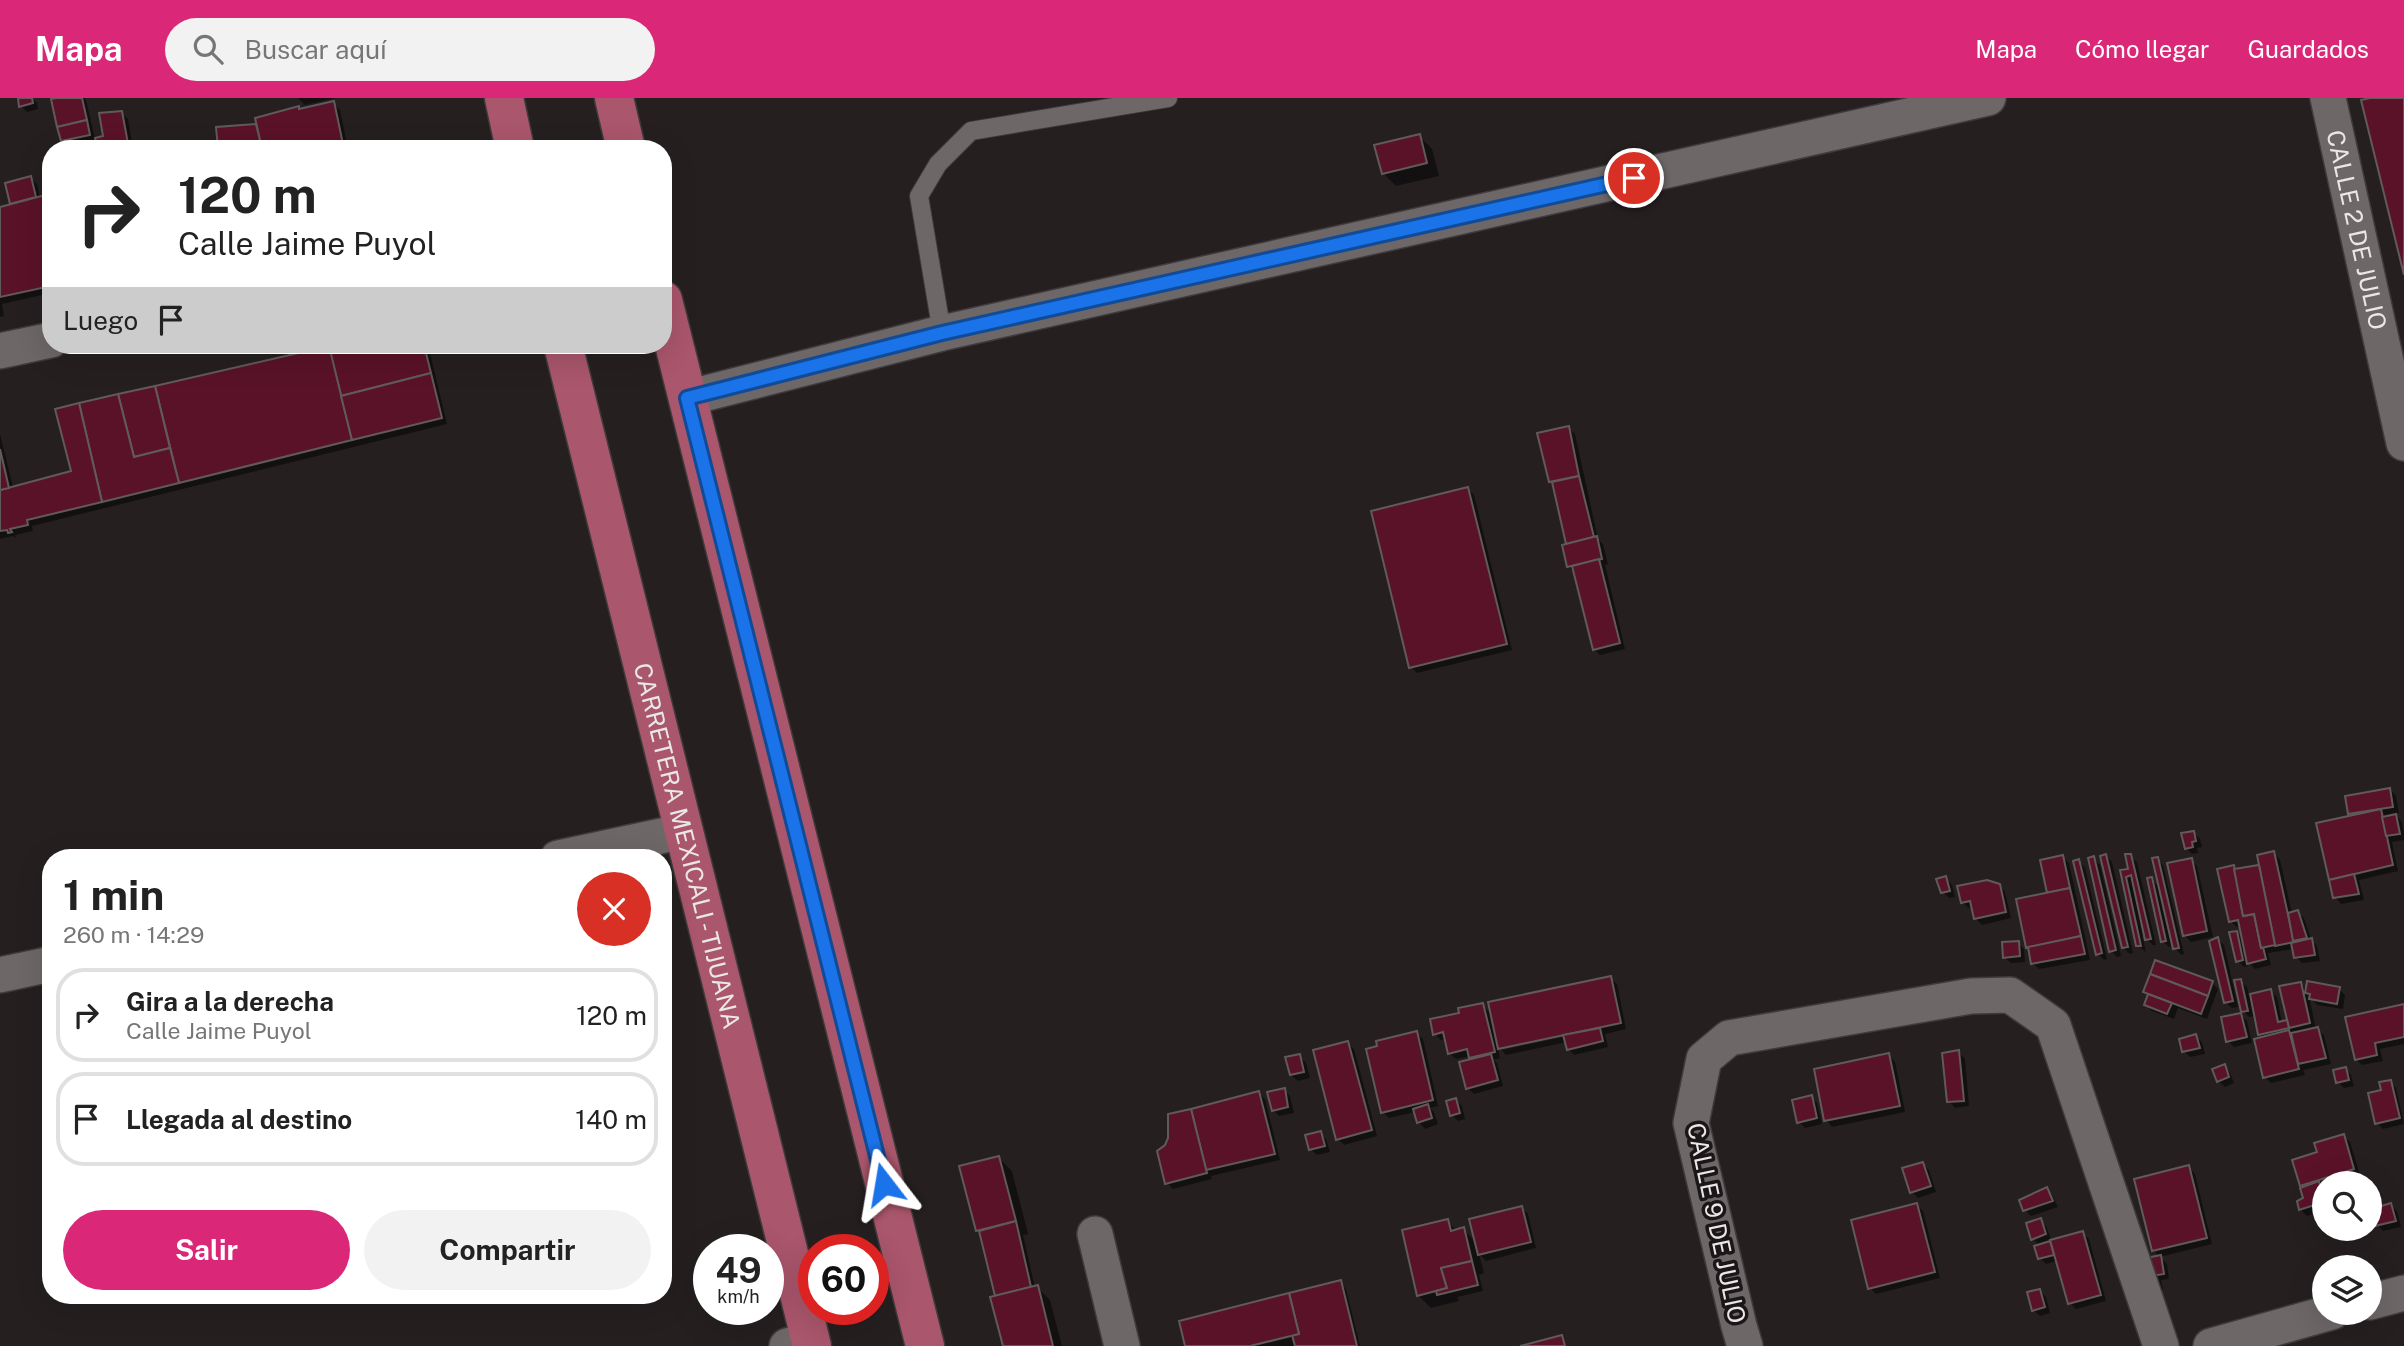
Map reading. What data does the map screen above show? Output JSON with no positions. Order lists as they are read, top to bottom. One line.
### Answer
{"streets":{"main road":["CARRETERA MEXICALI - TIJUANA"],"street":["CALLE 2 DE JULIO","CALLE 9 DE JULIO"]},"page":{"header":"Mapa","search":"Buscar aquí","nav":["Mapa","Cómo llegar","Guardados"],"turn":["120 m","Calle Jaime Puyol"],"then":"Luego","heading":["1 min","260 m · 14:29"],"list":[{"name":"Gira a la derecha","note":"Calle Jaime Puyol","value":"120 m"},{"name":"Llegada al destino","value":"140 m"}],"buttons":["Salir","Compartir"],"speed":"49 km/h","limit":"60"}}
